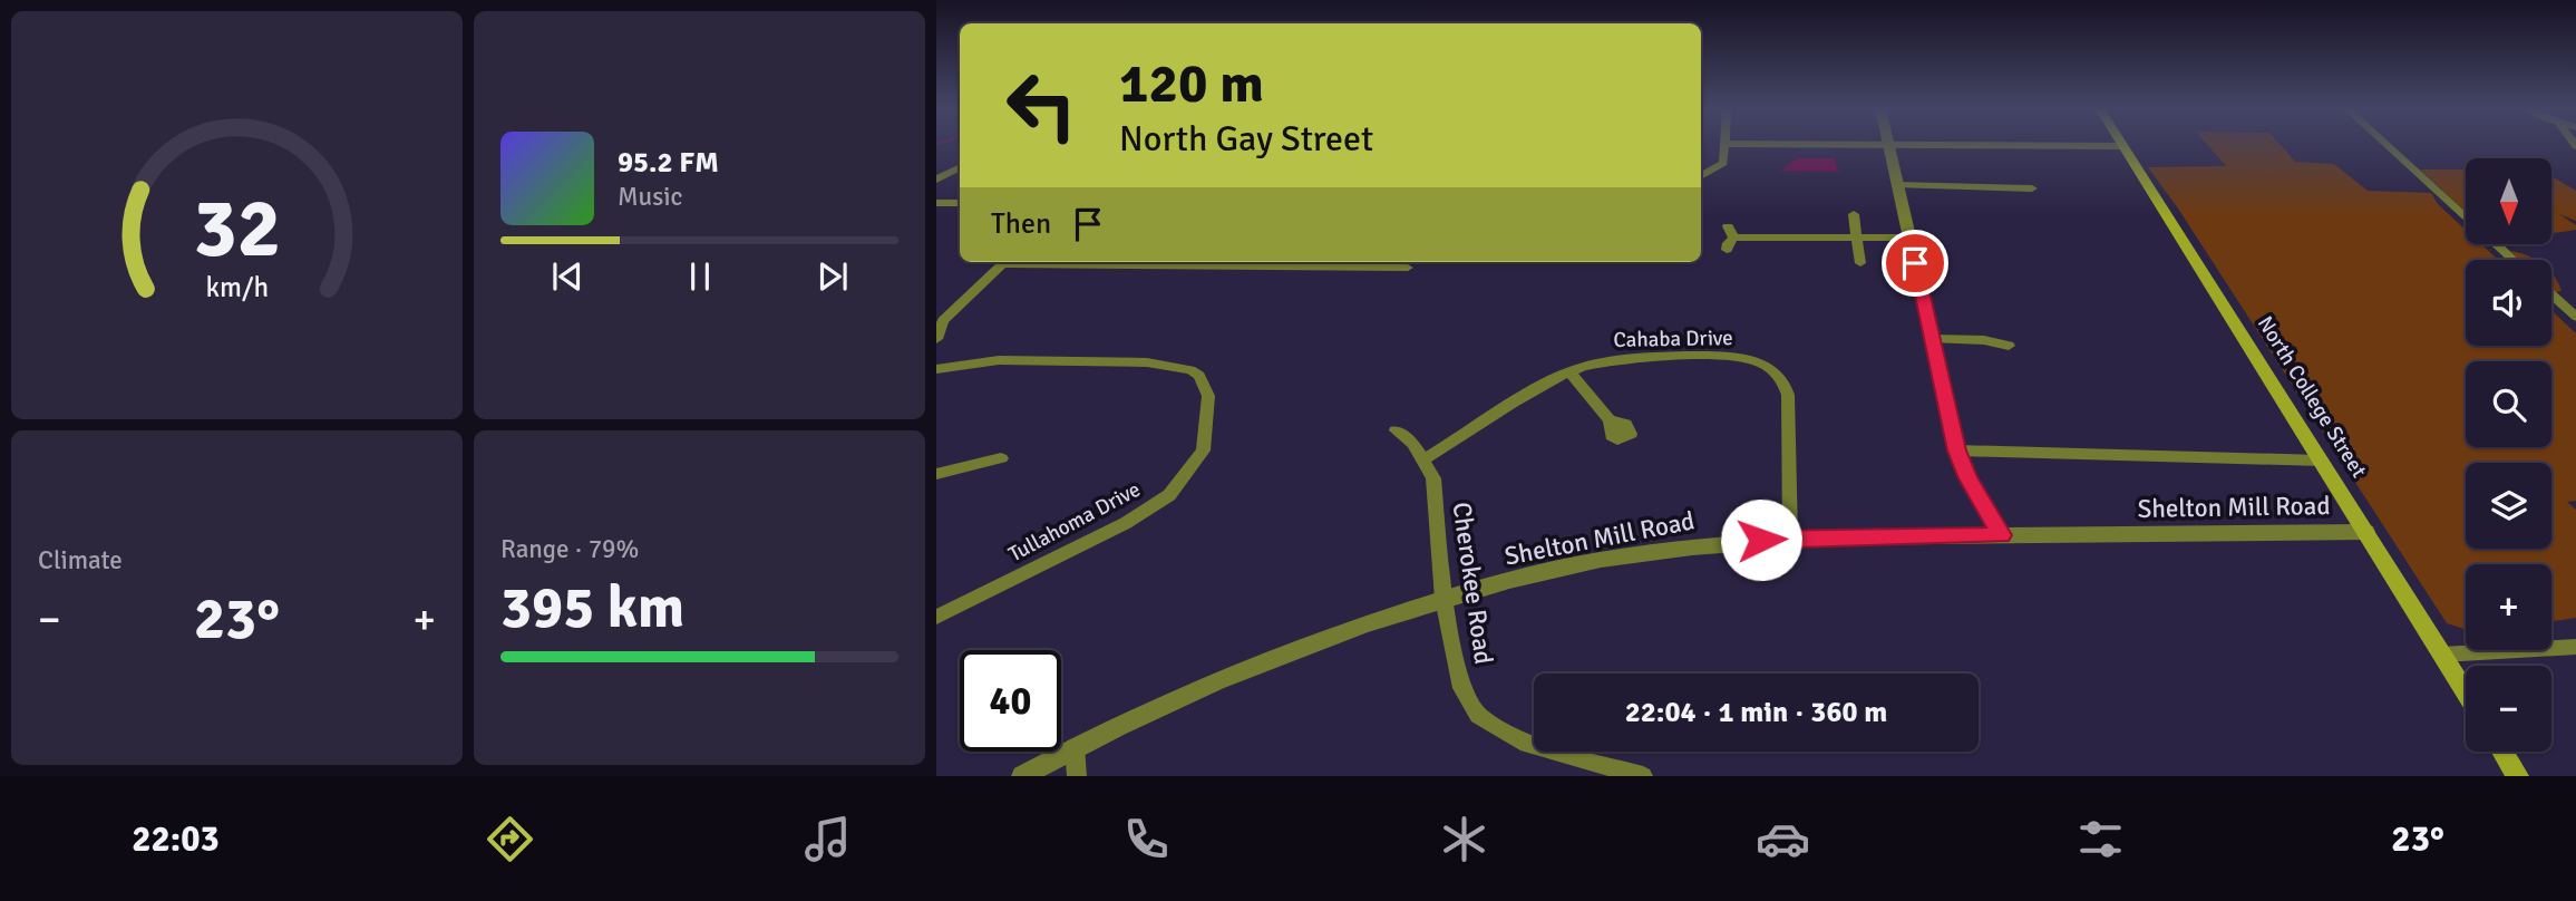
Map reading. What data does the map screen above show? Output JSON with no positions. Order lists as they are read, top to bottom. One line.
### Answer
{"streets":{"main road":["North College Street"],"street":["Cahaba Drive","Shelton Mill Road","Tullahoma Drive","Cherokee Road"]},"crossings":[["Cahaba Drive","Shelton Mill Road"],["Cahaba Drive","Cherokee Road"],["North College Street","Shelton Mill Road"],["Shelton Mill Road","Cherokee Road"]],"north":"bottom","page":{"turn":["120 m","North Gay Street"],"song":["95.2 FM","Music"],"map_buttons":["+","−"],"then":"Then","tile":["Climate",["Range · 79%","395 km"]],"heat":["−","23°","+"],"limit":"40","trip":"22:04 · 1 min · 360 m","tabs":["22:03","23°"],"gauge":["32","km/h"]}}
